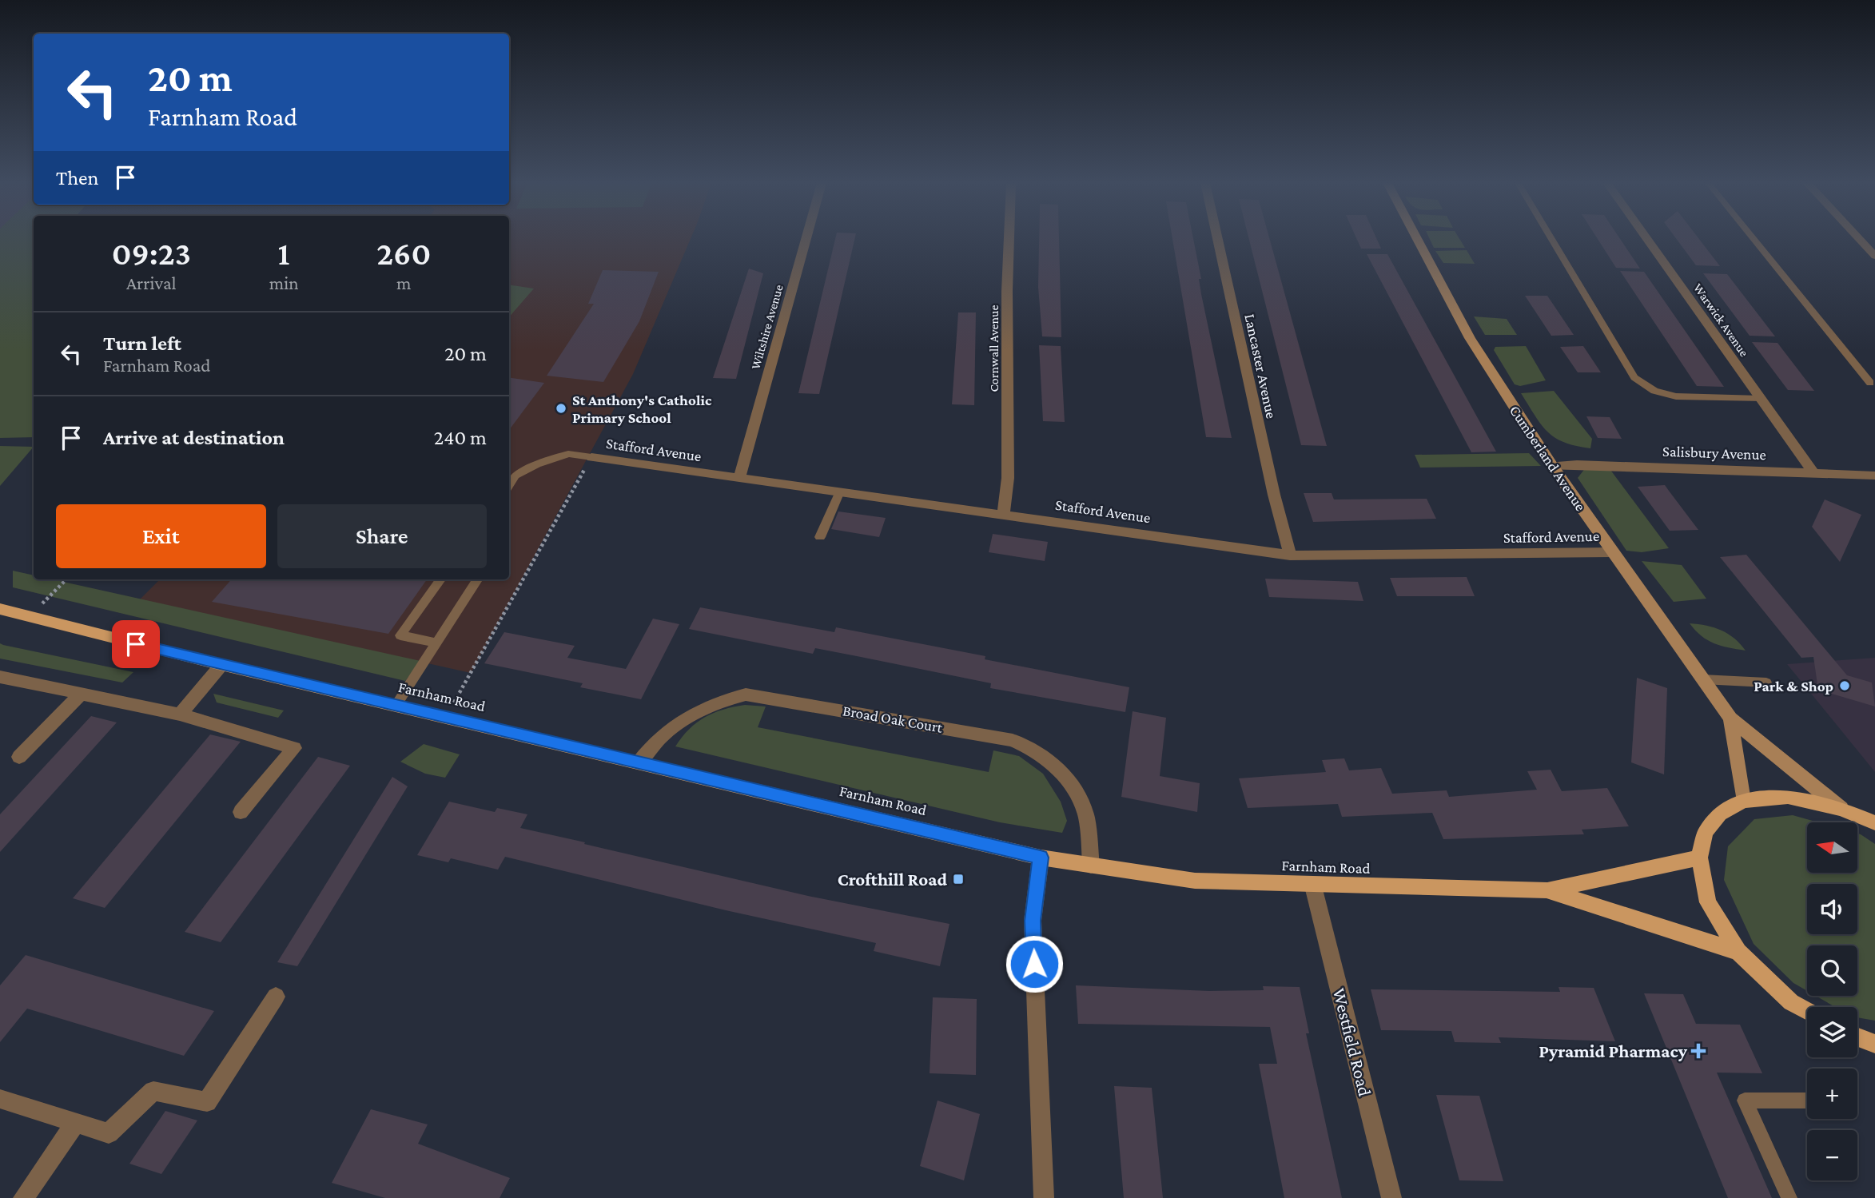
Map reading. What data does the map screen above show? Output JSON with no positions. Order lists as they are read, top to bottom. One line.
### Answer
{"streets":{"main road":["Farnham Road"],"street":["Warwick Avenue","Wiltshire Avenue","Cornwall Avenue","Lancaster Avenue","Stafford Avenue","Salisbury Avenue","Cumberland Avenue","Broad Oak Court","Westfield Road"]},"crossings":[["Warwick Avenue","Salisbury Avenue"],["Wiltshire Avenue","Stafford Avenue"],["Cornwall Avenue","Stafford Avenue"],["Lancaster Avenue","Stafford Avenue"],["Stafford Avenue","Cumberland Avenue"],["Salisbury Avenue","Cumberland Avenue"],["Cumberland Avenue","Farnham Road"],["Farnham Road","Broad Oak Court"],["Farnham Road","Westfield Road"]],"places":{"other":["St Anthony's Catholic Primary School","Park & Shop"],"transit":["Crofthill Road"],"health":["Pyramid Pharmacy"]},"north":"left","page":{"turn":["20 m","Farnham Road"],"then":"Then","eta":["09:23","Arrival","1","min","260","m"],"list":[{"name":"Turn left","note":"Farnham Road","value":"20 m"},{"name":"Arrive at destination","value":"240 m"}],"buttons":["Exit","Share"],"map_buttons":["+","−"]}}
